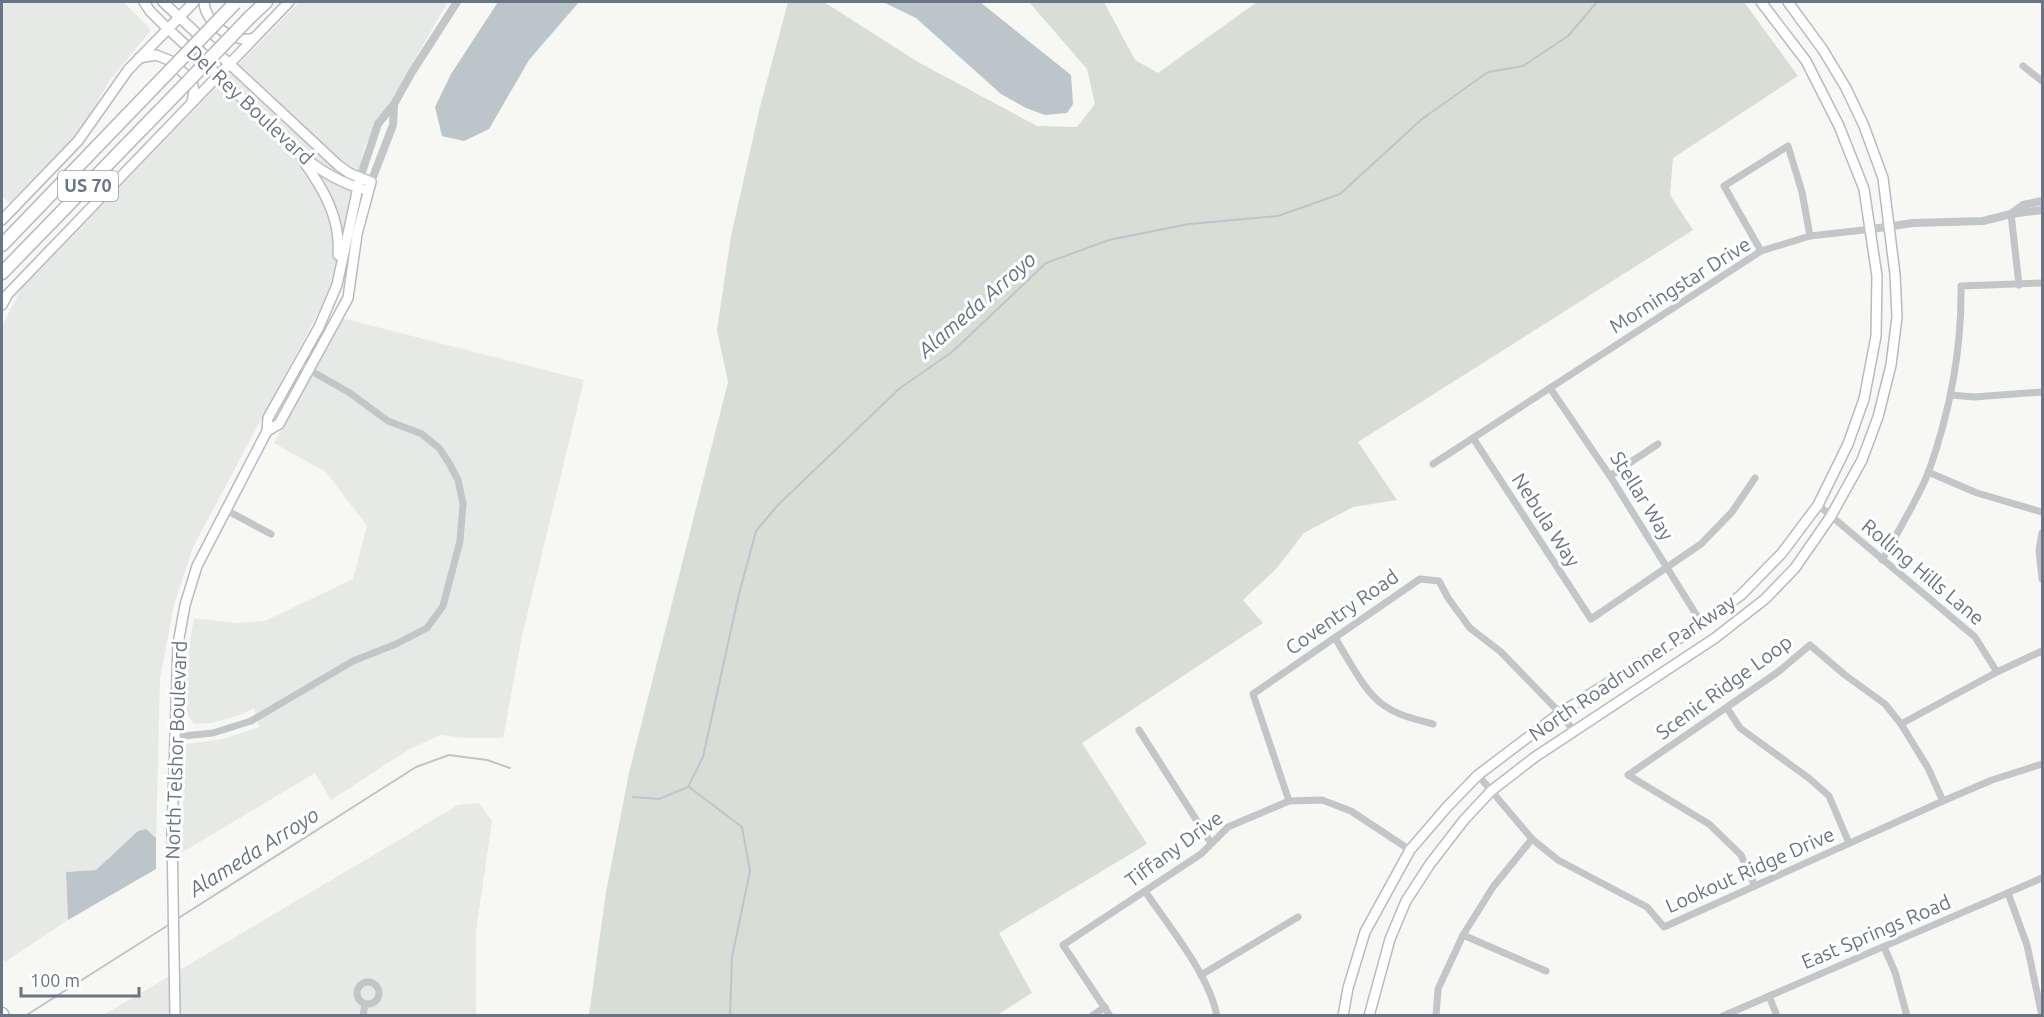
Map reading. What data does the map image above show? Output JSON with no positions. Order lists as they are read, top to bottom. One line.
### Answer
{"streets":{"highway":["US 70"],"main road":["Del Rey Boulevard","North Roadrunner Parkway","North Telshor Boulevard"],"street":["Morningstar Drive","Stellar Way","Nebula Way","Rolling Hills Lane","Coventry Road","Scenic Ridge Loop","Tiffany Drive","Lookout Ridge Drive","East Springs Road"]},"crossings":[["Del Rey Boulevard","North Telshor Boulevard"],["Morningstar Drive","Stellar Way"],["Morningstar Drive","Nebula Way"],["Morningstar Drive","North Roadrunner Parkway"],["Stellar Way","Nebula Way"],["Stellar Way","North Roadrunner Parkway"],["Rolling Hills Lane","North Roadrunner Parkway"],["Coventry Road","North Roadrunner Parkway"],["Coventry Road","Tiffany Drive"],["North Roadrunner Parkway","Tiffany Drive"],["North Roadrunner Parkway","Lookout Ridge Drive"],["Scenic Ridge Loop","Lookout Ridge Drive"]],"water":["Alameda Arroyo"],"scale_bar":"100 m"}
